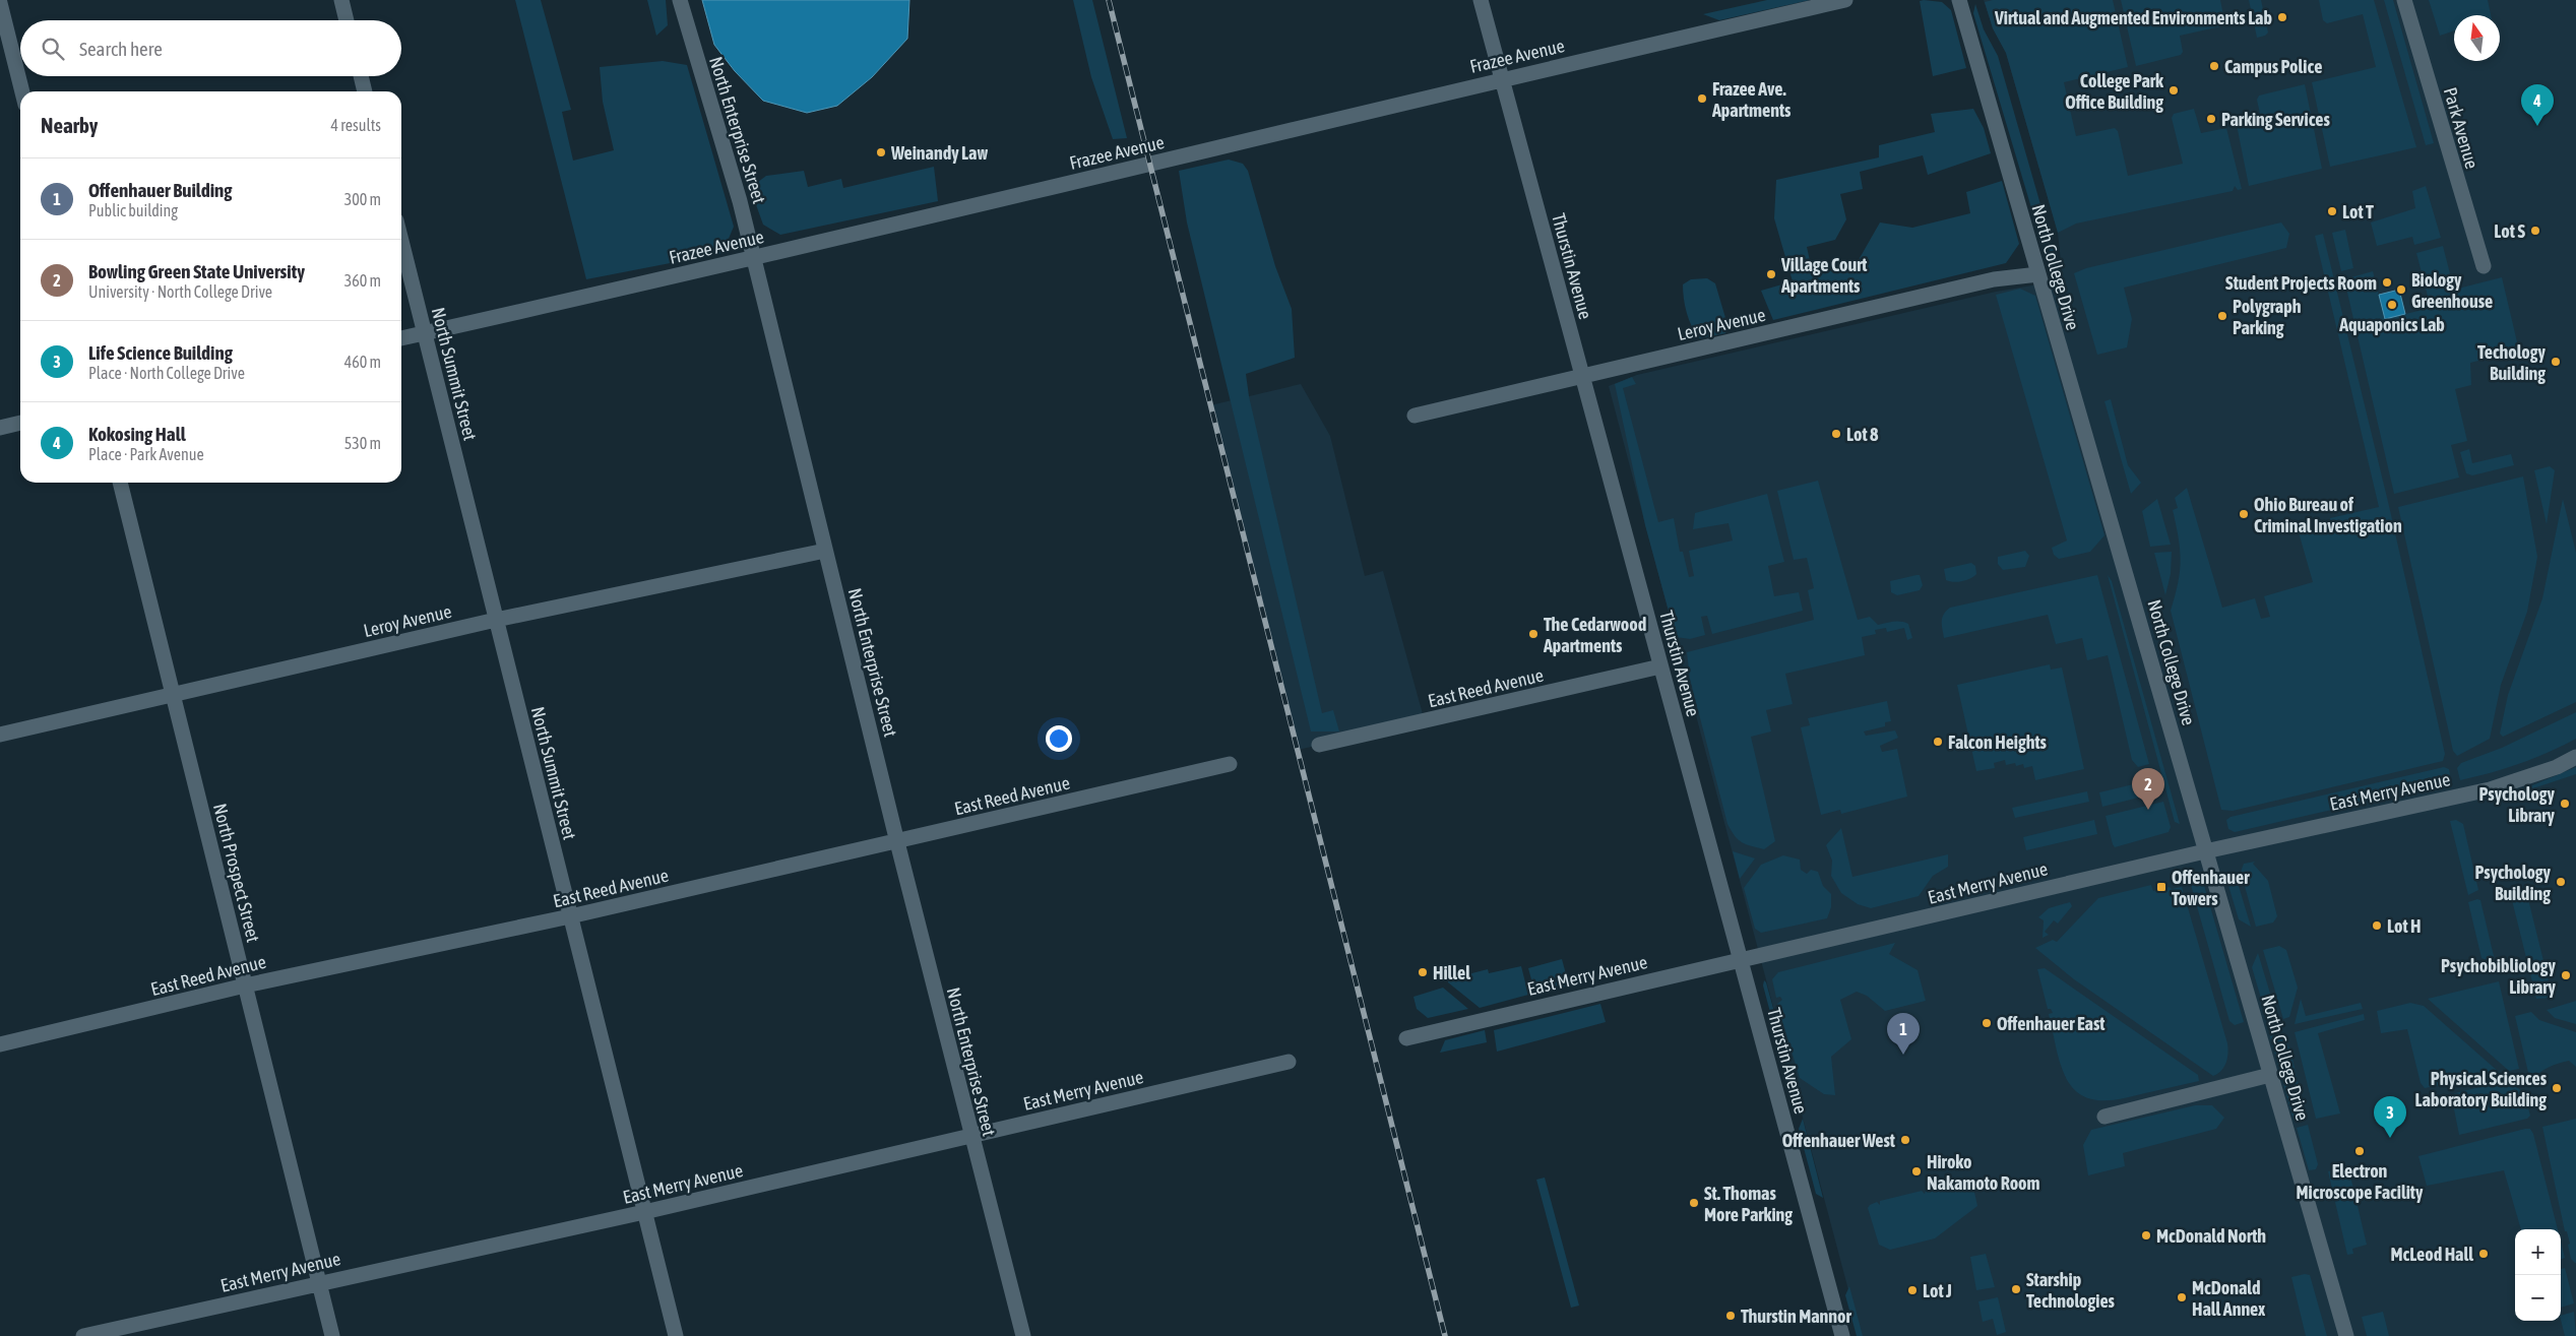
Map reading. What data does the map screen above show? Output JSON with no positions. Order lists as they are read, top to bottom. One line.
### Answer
{"streets":{"street":["Frazee Avenue","Park Avenue","North Enterprise Street","Thurstin Avenue","North College Drive","Leroy Avenue","North Summit Street","East Reed Avenue","East Merry Avenue","North Prospect Street"]},"crossings":[["Frazee Avenue","North Enterprise Street"],["Frazee Avenue","Thurstin Avenue"],["Frazee Avenue","North Summit Street"],["North Enterprise Street","Leroy Avenue"],["North Enterprise Street","East Reed Avenue"],["North Enterprise Street","East Merry Avenue"],["Thurstin Avenue","Leroy Avenue"],["Thurstin Avenue","East Reed Avenue"],["Thurstin Avenue","East Merry Avenue"],["North College Drive","Leroy Avenue"],["North College Drive","East Merry Avenue"],["Leroy Avenue","North Summit Street"],["Leroy Avenue","North Prospect Street"],["North Summit Street","East Reed Avenue"],["North Summit Street","East Merry Avenue"],["East Reed Avenue","North Prospect Street"],["East Merry Avenue","North Prospect Street"]],"places":{"other":["Virtual and Augmented Environments Lab","Campus Police","College Park Office Building","Frazee Ave. Apartments","Parking Services","Weinandy Law","Lot T","Lot S","Village Court Apartments","Student Projects Room","Biology Greenhouse","Aquaponics Lab","Polygraph Parking","Techology Building","Lot 8","Ohio Bureau of Criminal Investigation","The Cedarwood Apartments","Falcon Heights","Psychology Library","Psychology Building","Lot H","Hillel","Psychobibliology Library","Offenhauer East","Physical Sciences Laboratory Building","Offenhauer West","Electron Microscope Facility","Hiroko Nakamoto Room","St. Thomas More Parking","McDonald North","McLeod Hall","Starship Technologies","Lot J","McDonald Hall Annex","Thurstin Mannor"],"transit":["Offenhauer Towers"]},"north":"top","page":{"search":"Search here","pins":["4","2","1","3"],"heading":["Nearby","4 results"],"list":[{"mark":"1","name":"Offenhauer Building","note":"Public building","value":"300 m"},{"mark":"2","name":"Bowling Green State University","note":"University · North College Drive","value":"360 m"},{"mark":"3","name":"Life Science Building","note":"Place · North College Drive","value":"460 m"},{"mark":"4","name":"Kokosing Hall","note":"Place · Park Avenue","value":"530 m"}],"map_buttons":["+","−"]}}
